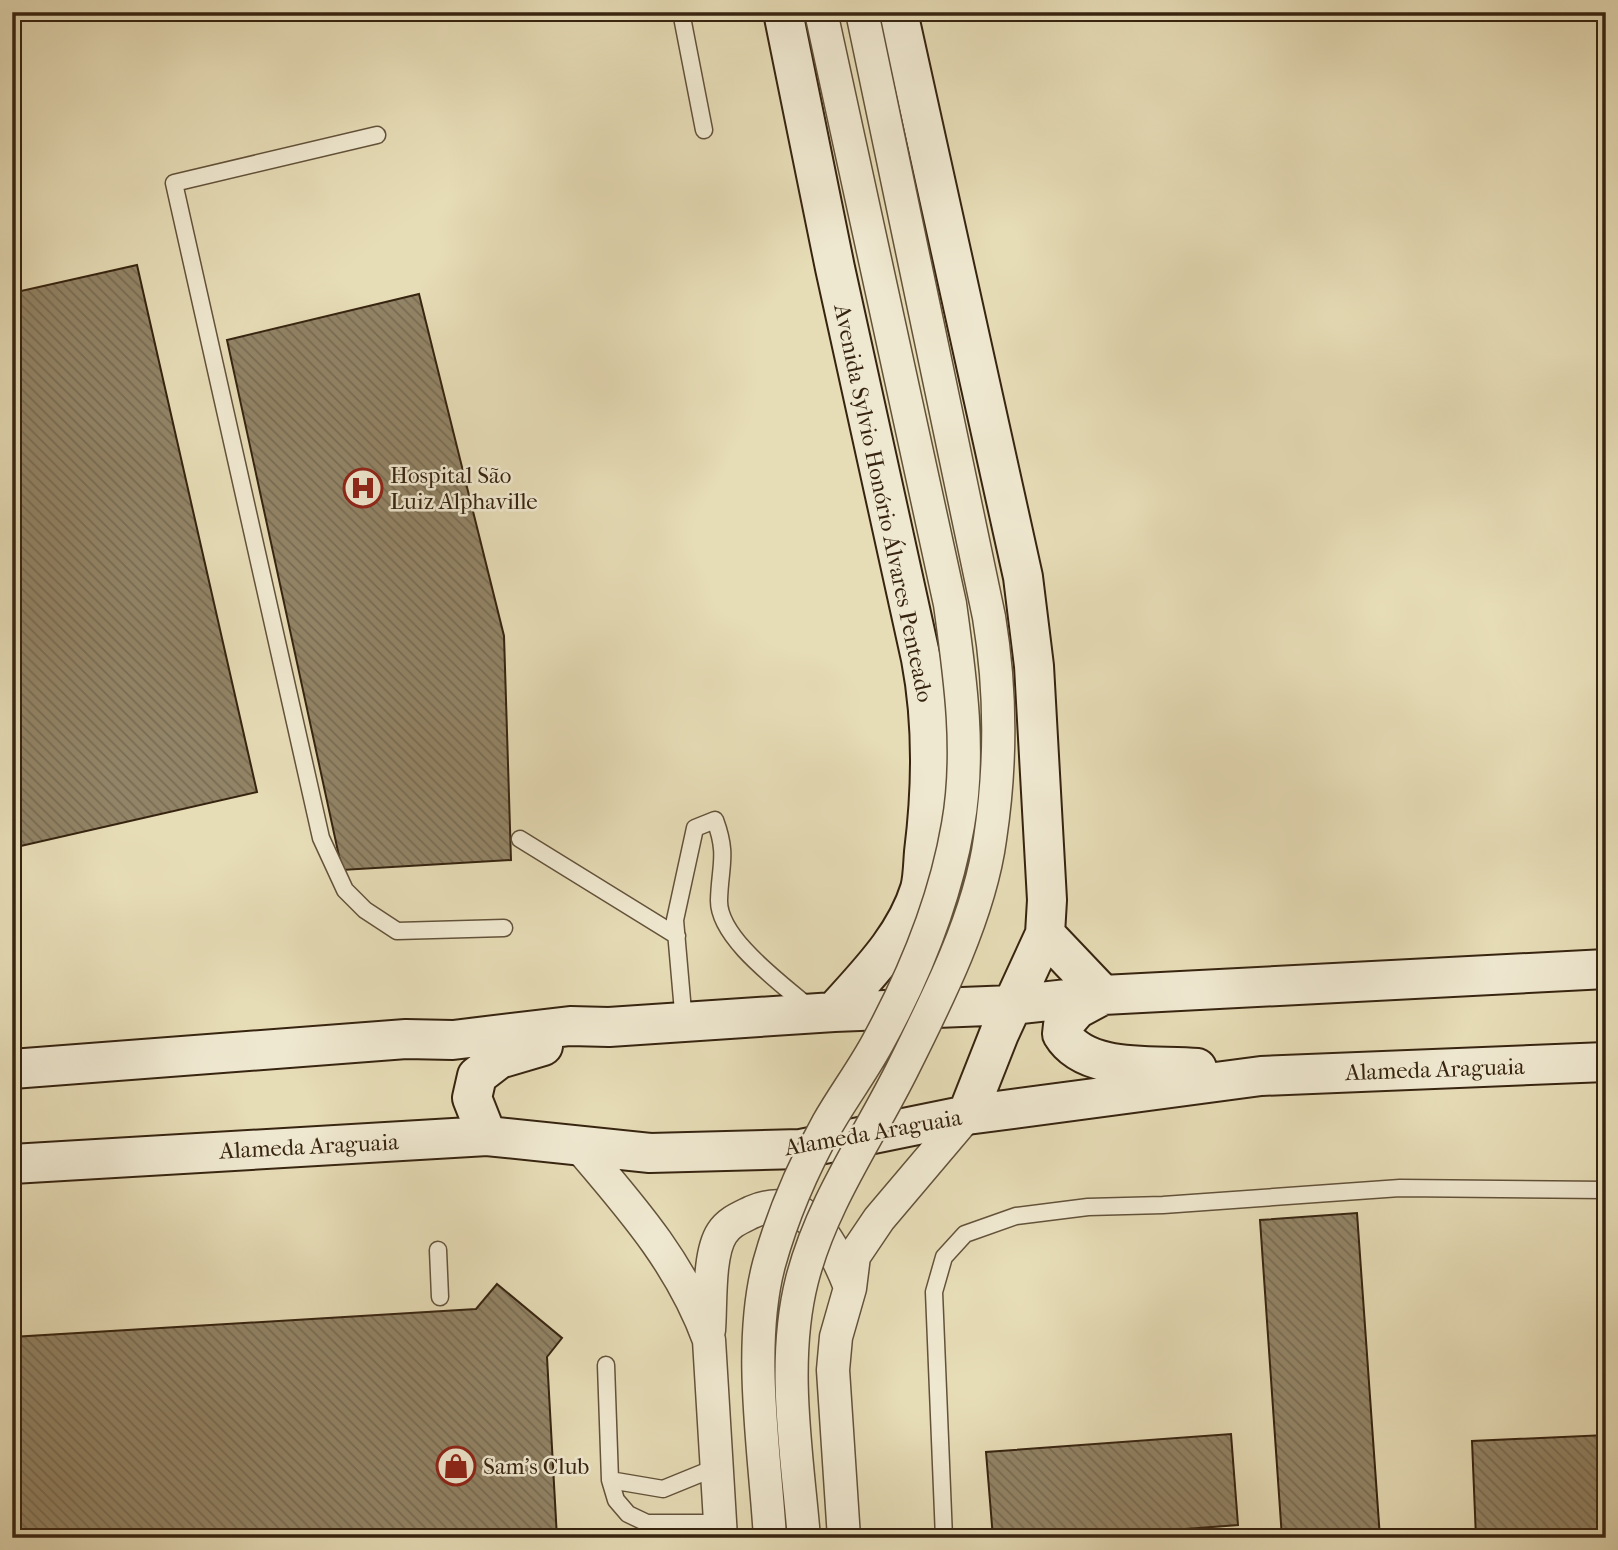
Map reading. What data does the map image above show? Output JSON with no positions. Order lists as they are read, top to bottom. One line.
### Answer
{"streets":{"main road":["Avenida Sylvio Honório Álvares Penteado","Alameda Araguaia"]},"places":{"hospital":["Hospital São Luiz Alphaville"],"shop":["Sam's Club"]}}
